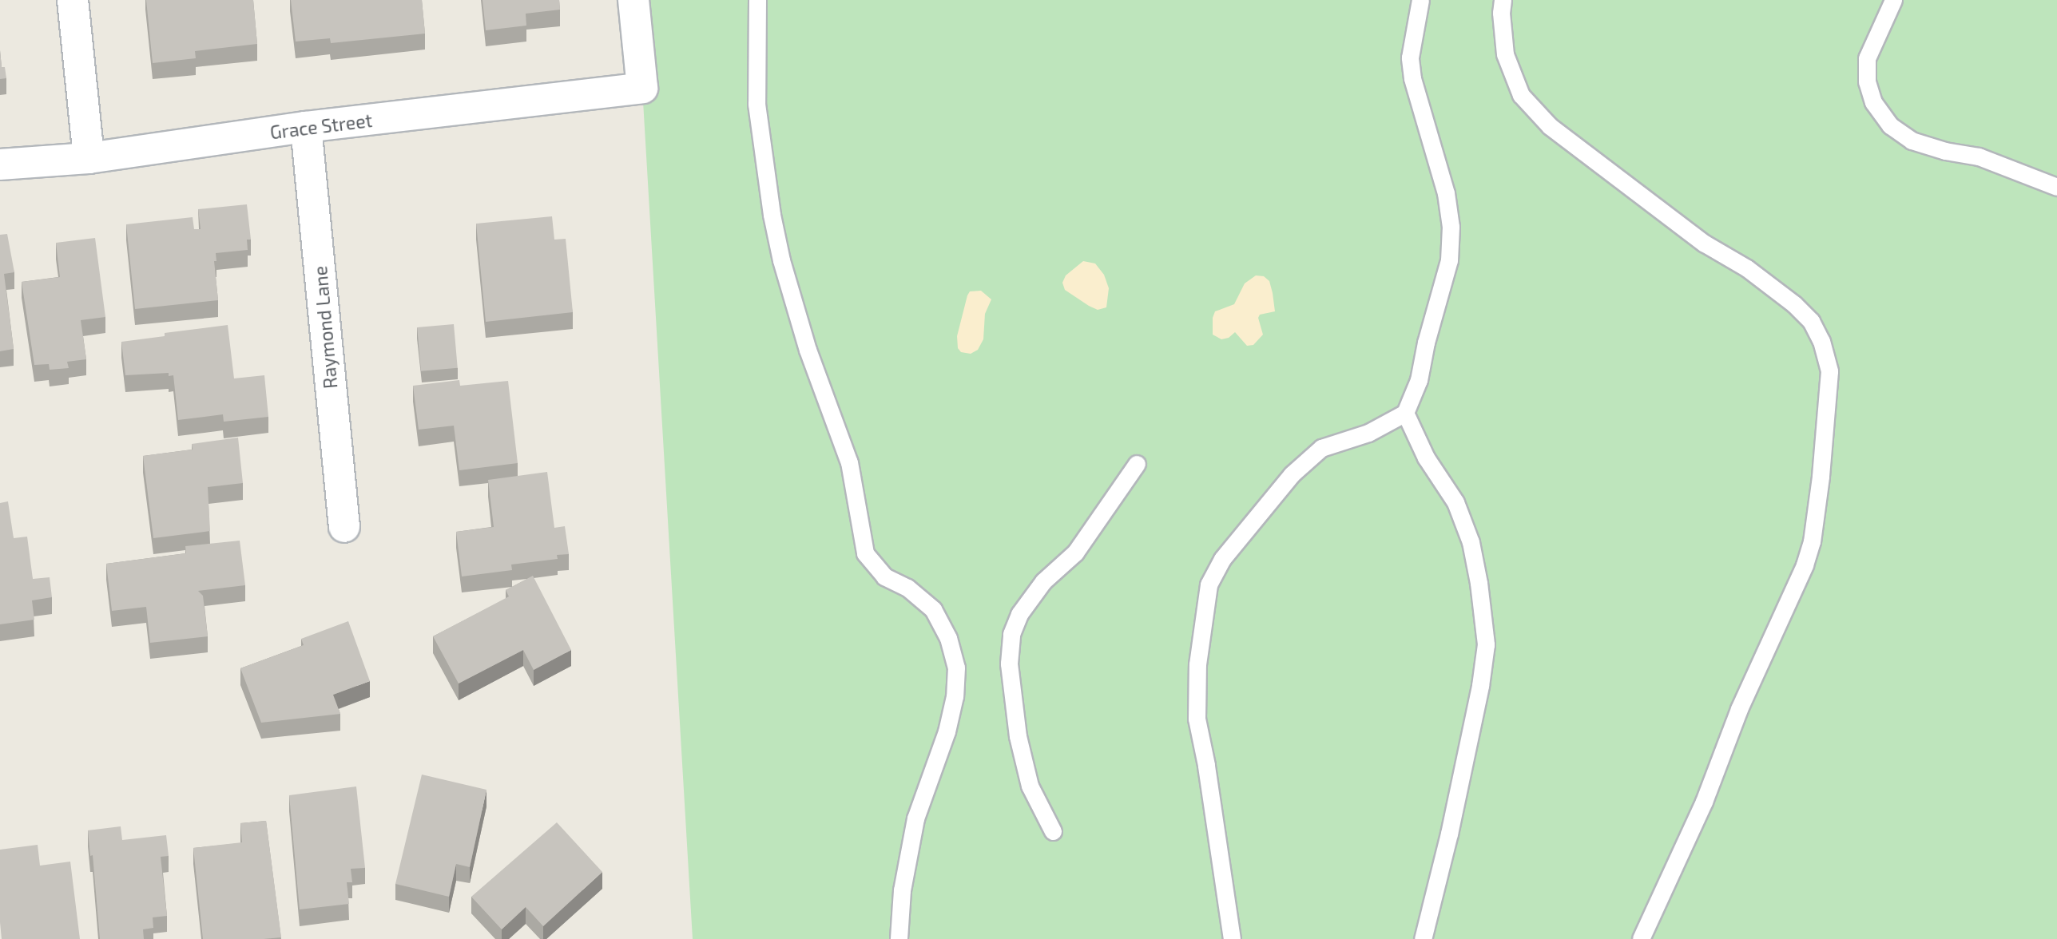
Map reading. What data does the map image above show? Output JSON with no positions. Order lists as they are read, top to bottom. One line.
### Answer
{"streets":{"street":["Grace Street","Raymond Lane"]},"crossings":[["Grace Street","Raymond Lane"]]}
